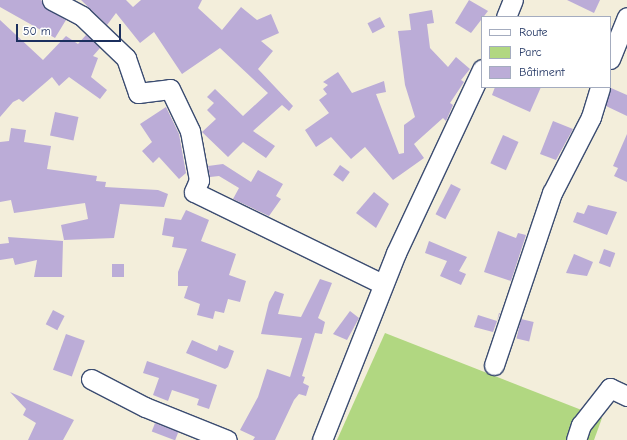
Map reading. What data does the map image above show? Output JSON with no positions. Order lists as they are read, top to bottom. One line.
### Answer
{"legend":["Route","Parc","Bâtiment"],"scale_bar":"50 m"}
